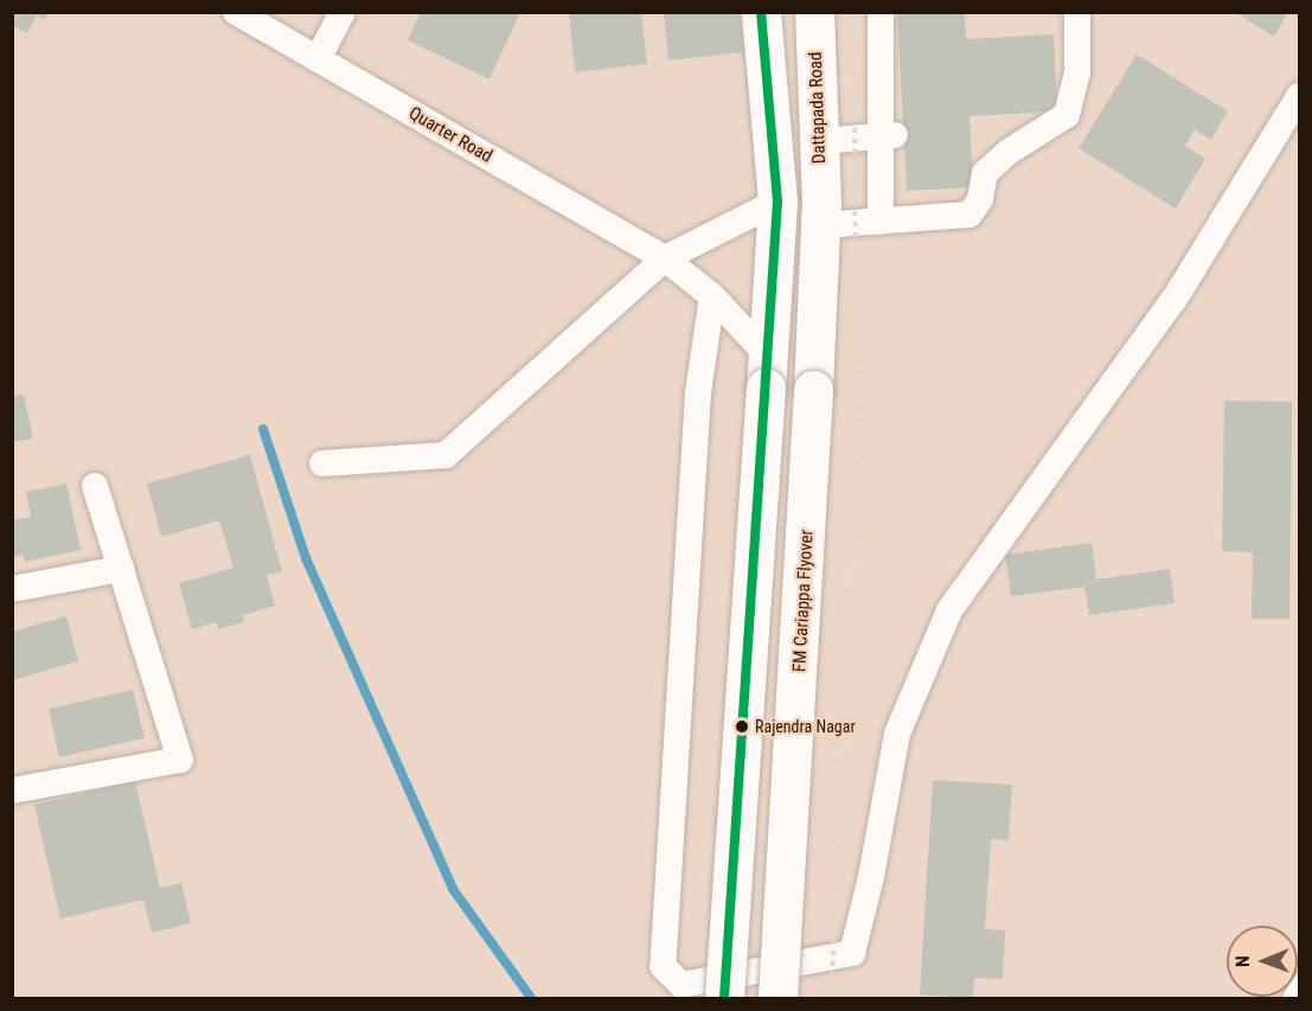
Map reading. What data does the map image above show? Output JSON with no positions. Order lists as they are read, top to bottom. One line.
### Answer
{"streets":{"main road":["Dattapada Road","FM Cariappa Flyover"],"street":["Quarter Road"]},"crossings":[["Dattapada Road","FM Cariappa Flyover"]],"places":["Rajendra Nagar"],"north":"left"}
